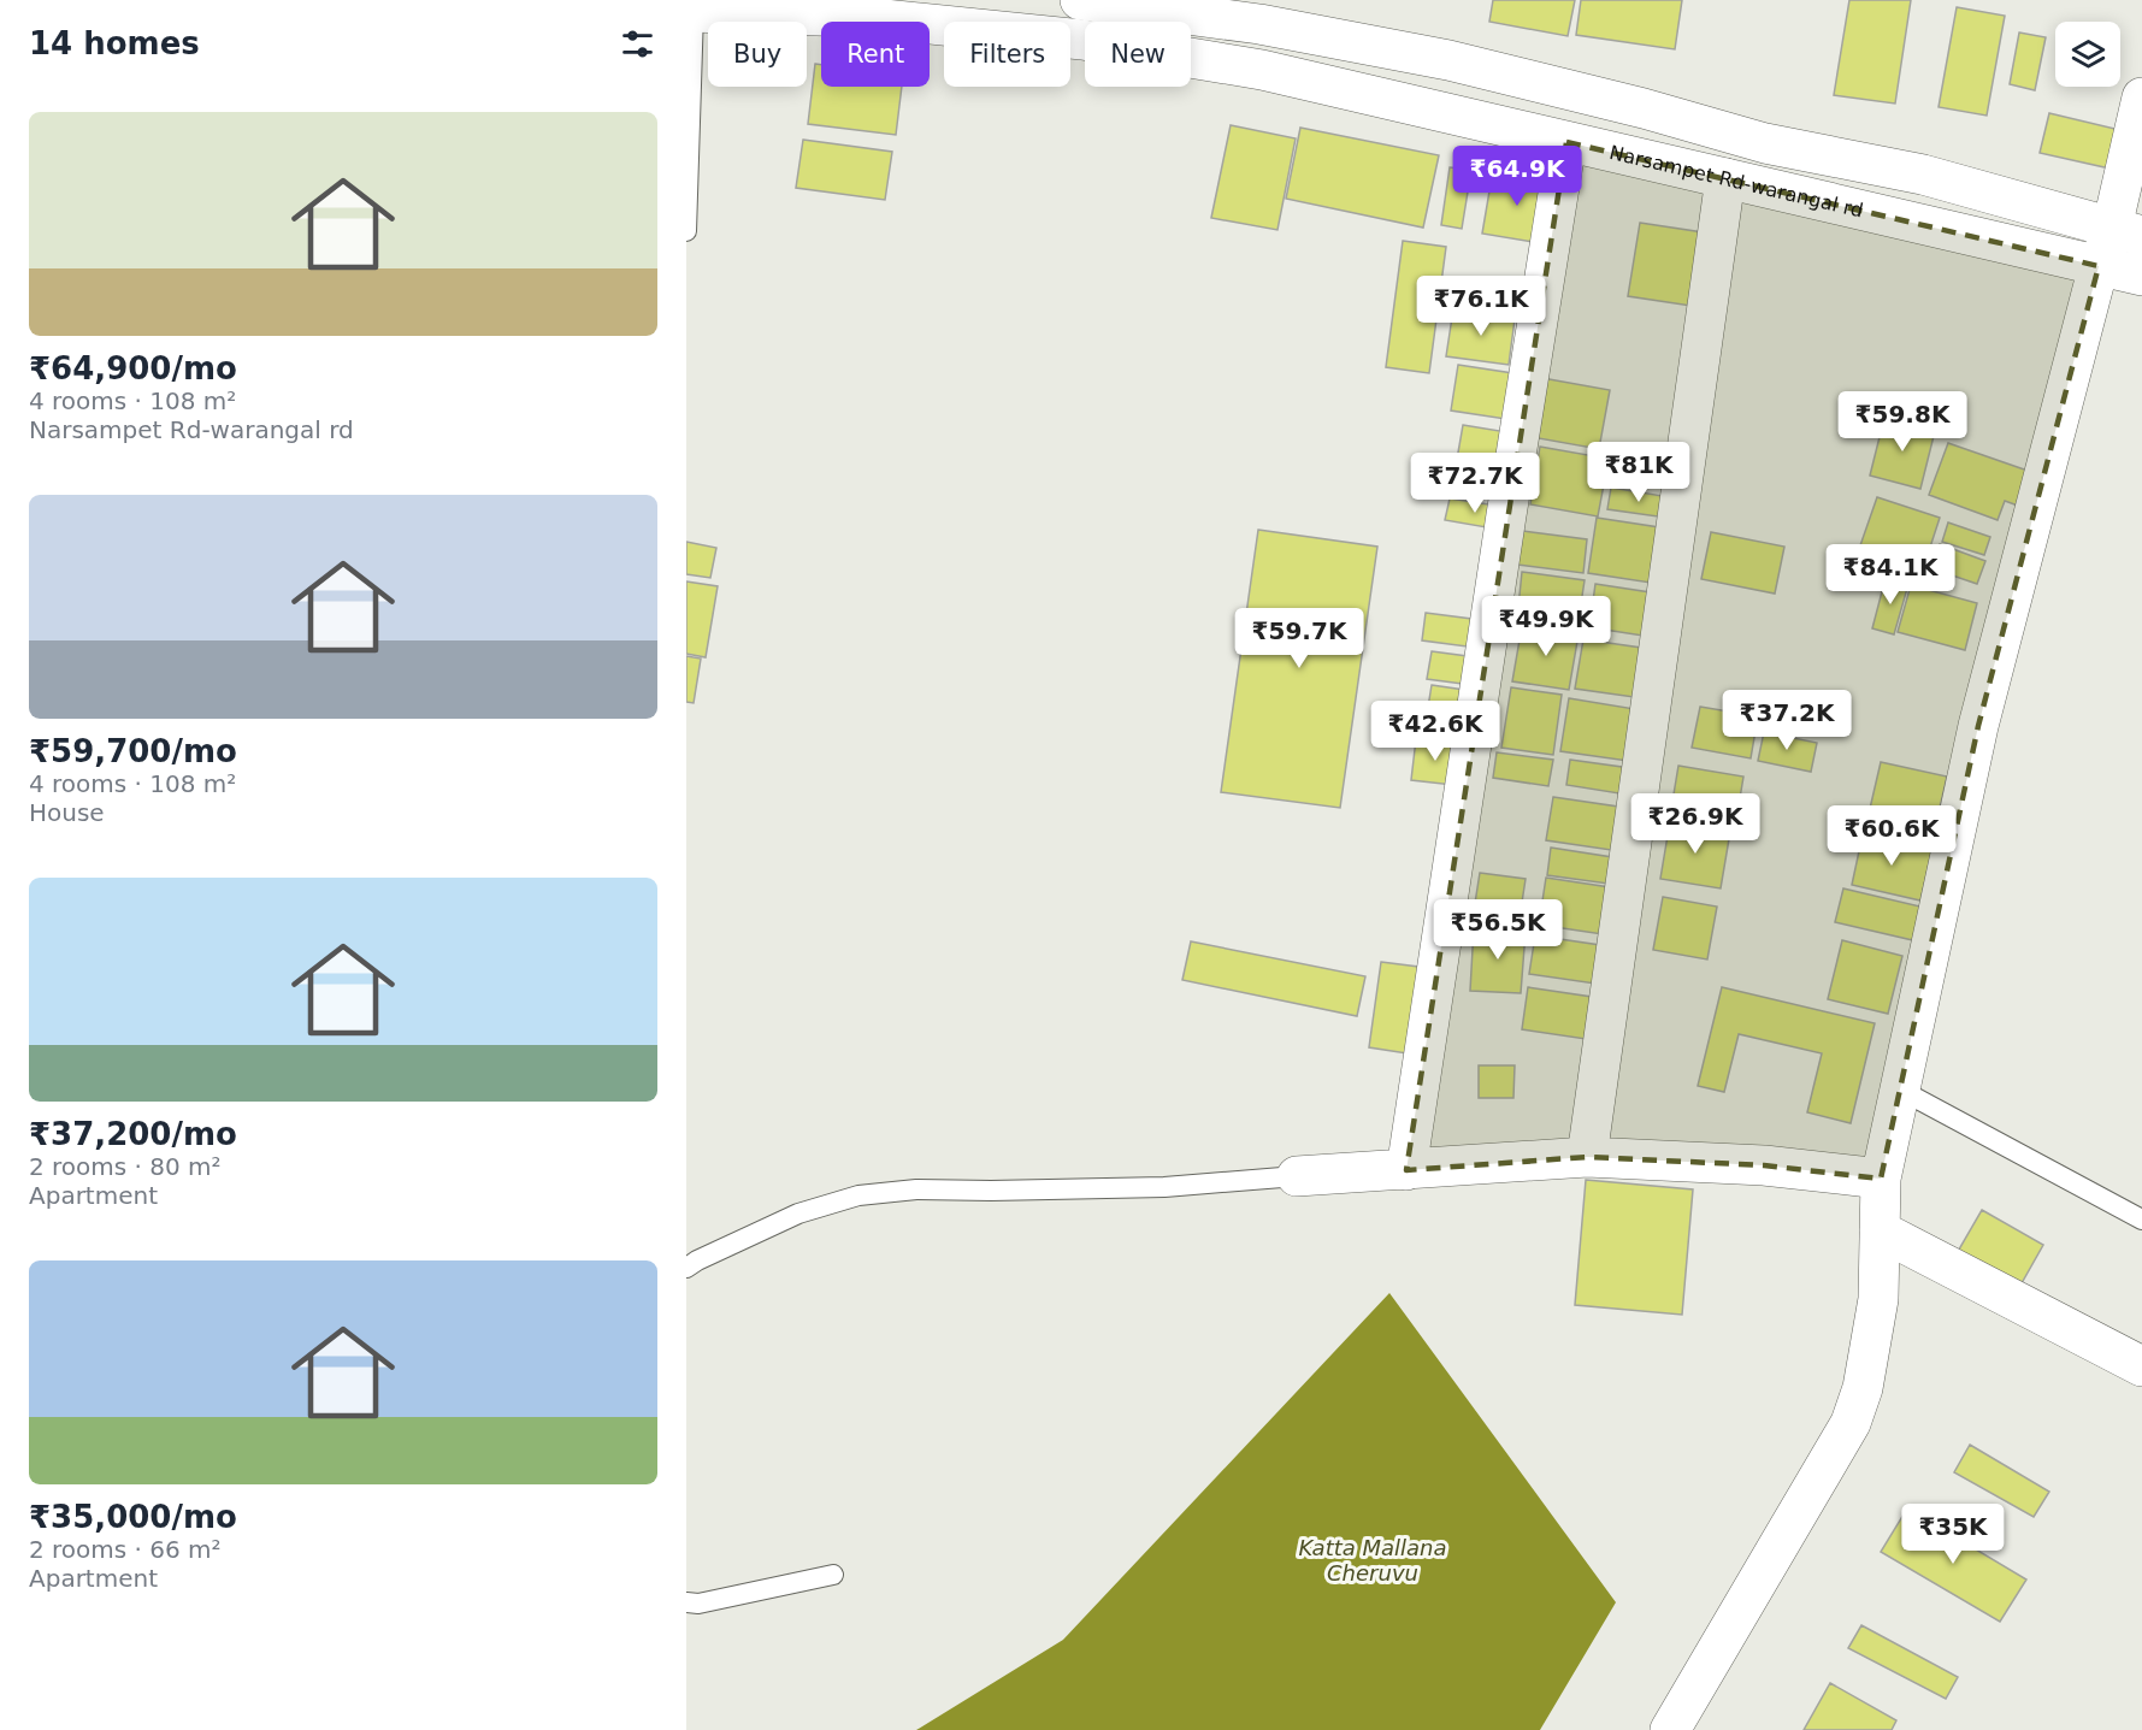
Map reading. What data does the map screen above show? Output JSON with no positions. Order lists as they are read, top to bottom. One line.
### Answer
{"streets":{"street":["Narsampet Rd-warangal rd"]},"water":["Katta Mallana Cheruvu"],"page":{"heading":"14 homes","chip":["Buy","Rent","Filters","New"],"list":[{"name":"₹64,900/mo","note":"4 rooms · 108 m² · Narsampet Rd-warangal rd"},{"name":"₹59,700/mo","note":"4 rooms · 108 m² · House"},{"name":"₹37,200/mo","note":"2 rooms · 80 m² · Apartment"},{"name":"₹35,000/mo","note":"2 rooms · 66 m² · Apartment"}],"price":["₹64.9K","₹76.1K","₹59.8K","₹81K","₹72.7K","₹84.1K","₹49.9K","₹59.7K","₹37.2K","₹42.6K","₹26.9K","₹60.6K","₹56.5K","₹35K"]}}
